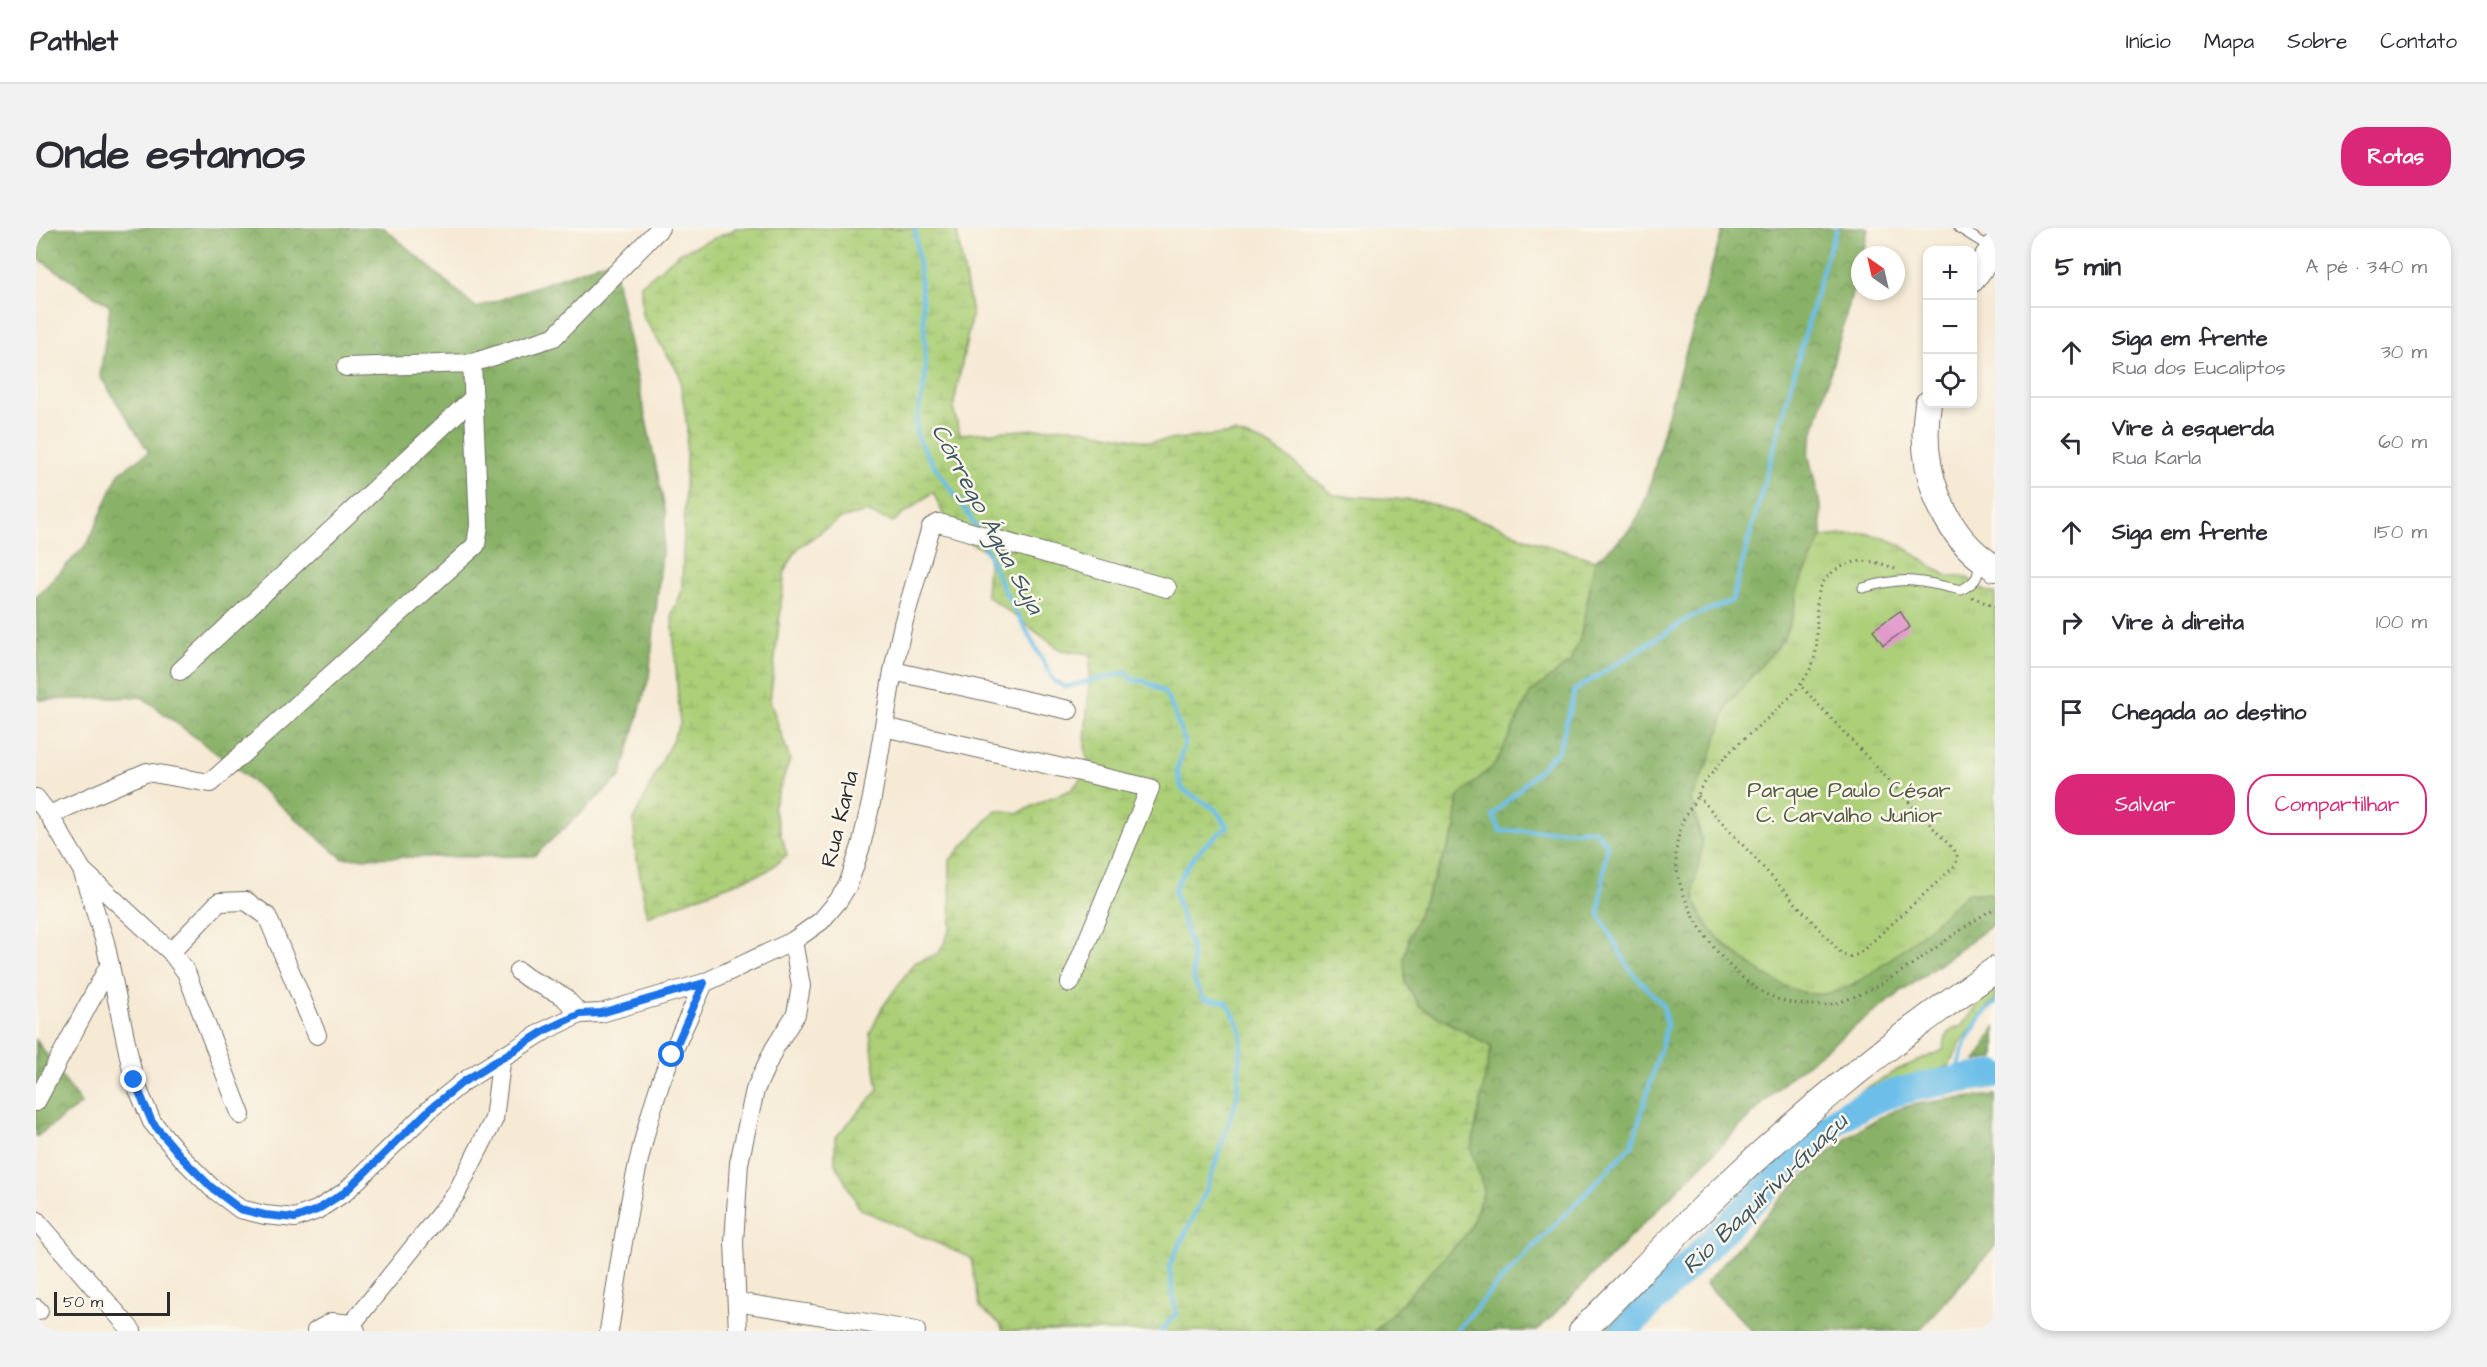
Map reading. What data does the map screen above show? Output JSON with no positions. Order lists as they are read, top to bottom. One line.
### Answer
{"streets":{"street":["Rua Karla"]},"water":["Córrego Água Suja","Rio Baquirivu-Guaçu"],"parks":["Parque Paulo César C. Carvalho Junior"],"scale_bar":"50 m","north":"top left","page":{"header":"Pathlet","nav":["Início","Mapa","Sobre","Contato"],"title":"Onde estamos","buttons":["Rotas",["Salvar","Compartilhar"]],"heading":["5 min","A pé · 340 m"],"map_buttons":["+","−"],"list":[["Siga em frente","Rua dos Eucaliptos","30 m"],["Vire à esquerda","Rua Karla","60 m"],["Siga em frente","150 m"],["Vire à direita","100 m"],"Chegada ao destino"],"scale":"50 m"}}
